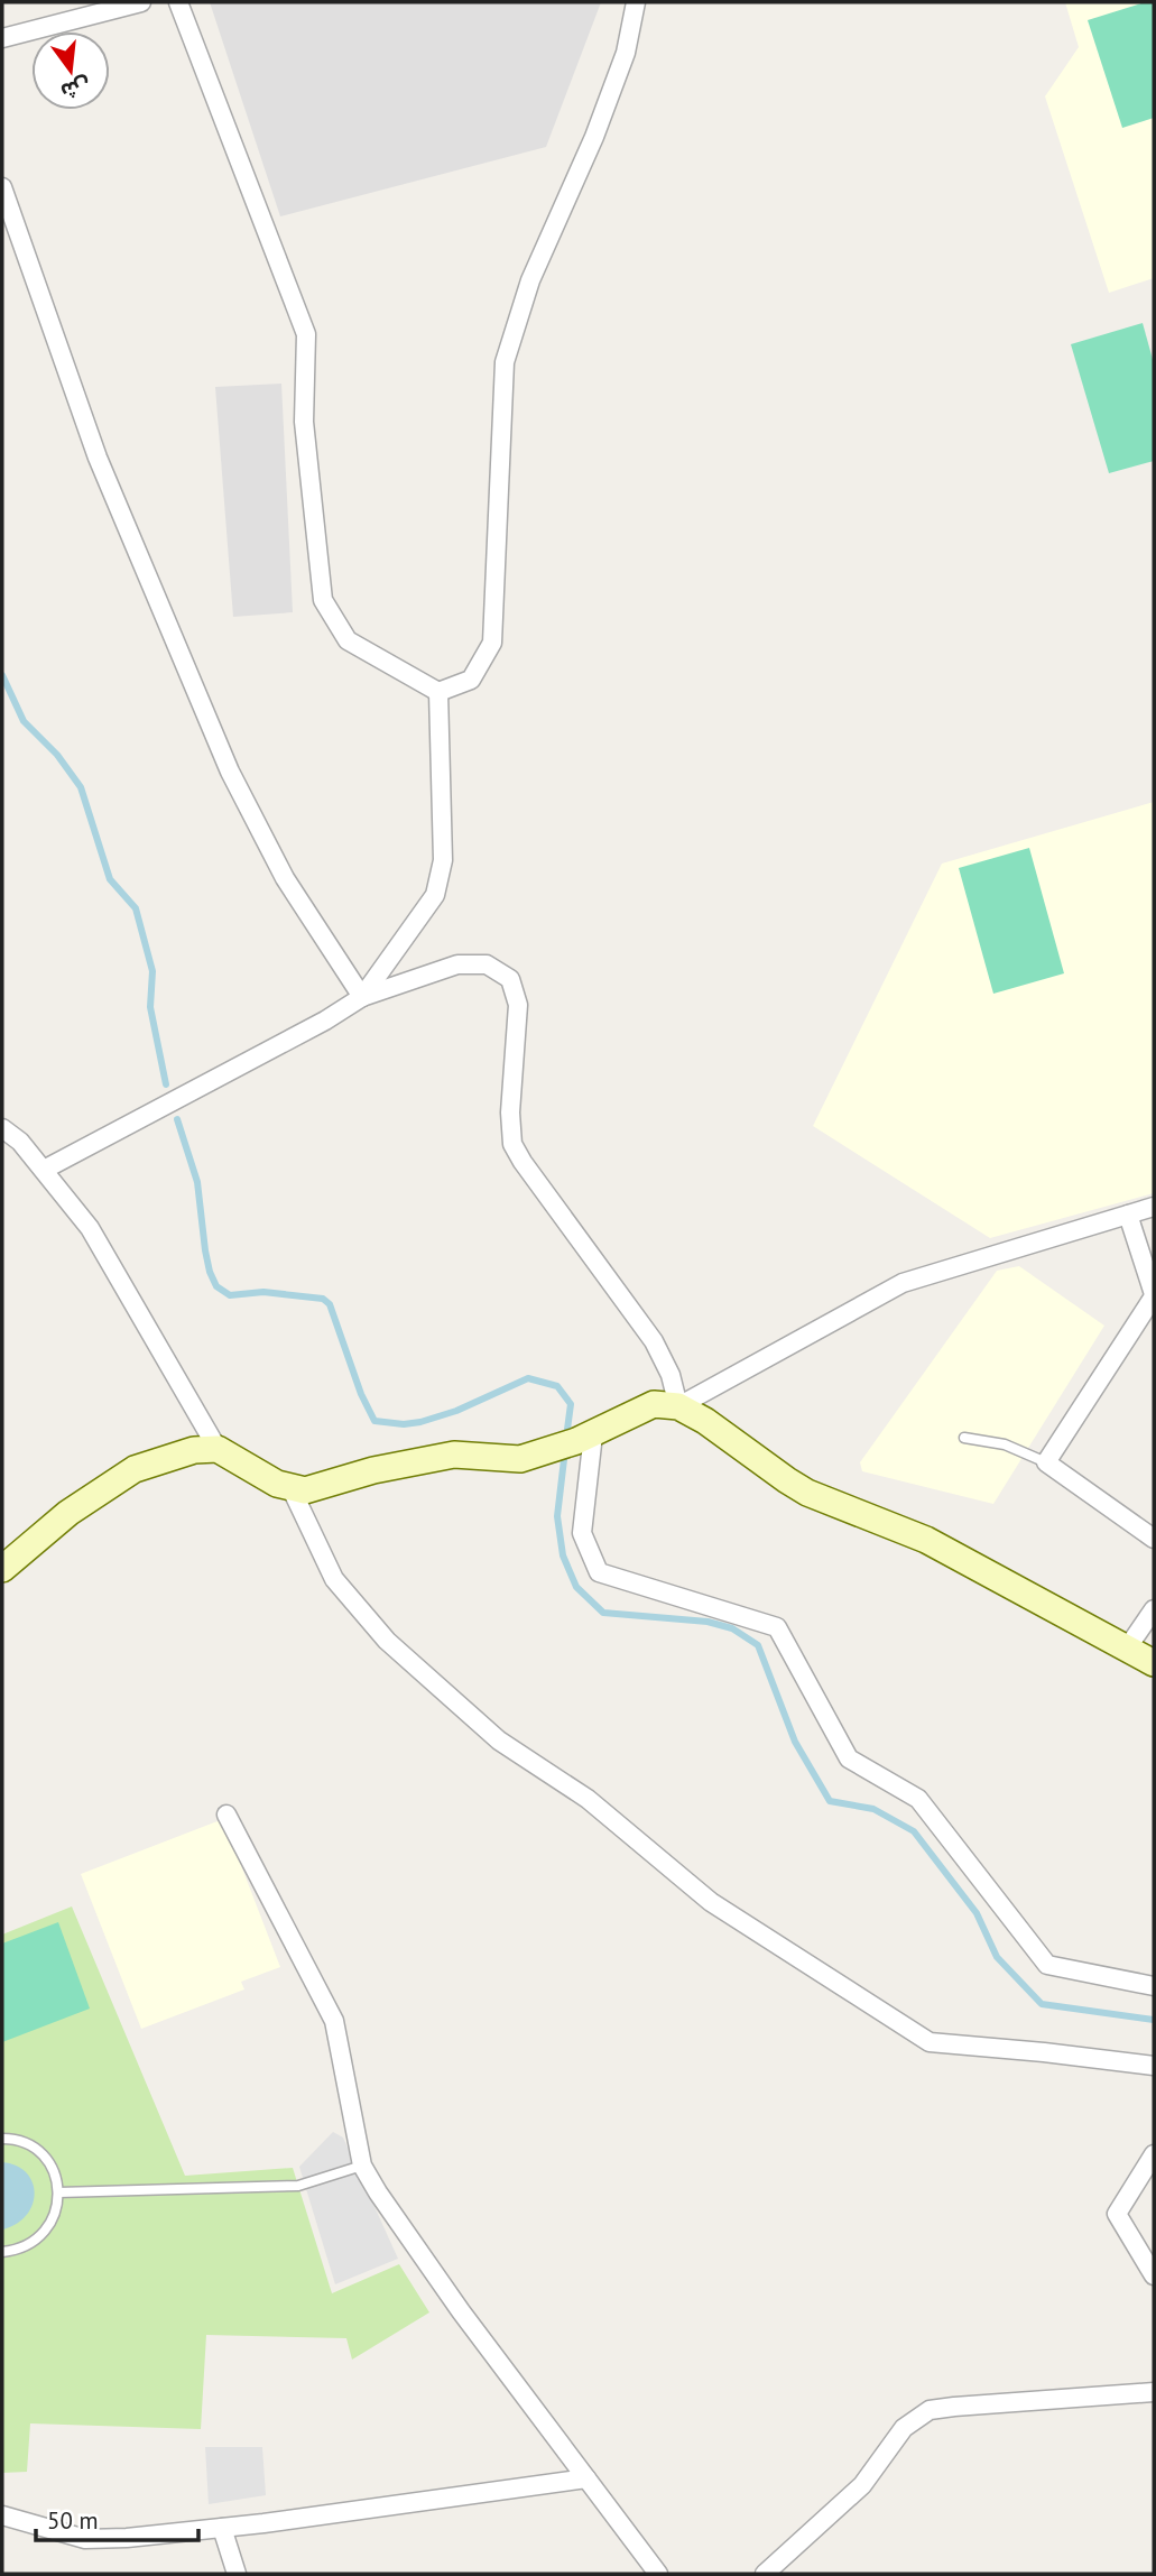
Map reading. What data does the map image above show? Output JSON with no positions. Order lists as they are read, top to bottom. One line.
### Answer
{"scale_bar":"50 m","north":"bottom"}
